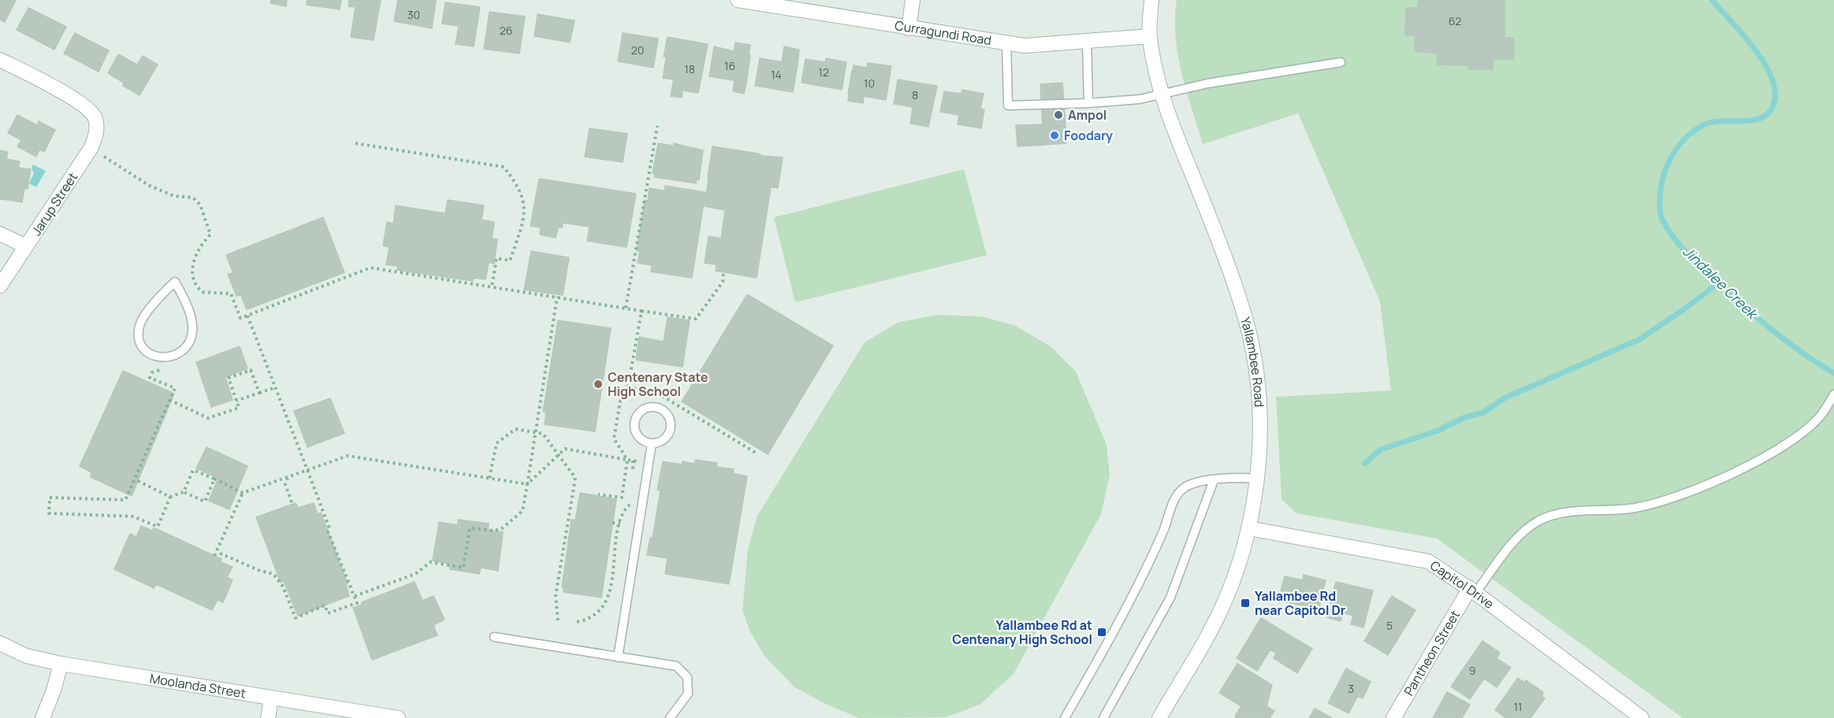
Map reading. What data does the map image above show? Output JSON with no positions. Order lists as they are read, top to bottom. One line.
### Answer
{"streets":{"street":["Curragundi Road","Jarup Street","Yallambee Road","Capitol Drive","Pantheon Street","Moolanda Street"]},"crossings":[["Curragundi Road","Yallambee Road"],["Yallambee Road","Capitol Drive"],["Capitol Drive","Pantheon Street"]],"water":["Jindalee Creek"],"places":{"other":["Ampol","Foodary","Centenary State High School"],"transit":["Yallambee Rd near Capitol Dr","Yallambee Rd at Centenary High School"]},"house_numbers":["30","62","26","20","16","18","12","14","10","8","5","9","3","11"]}
